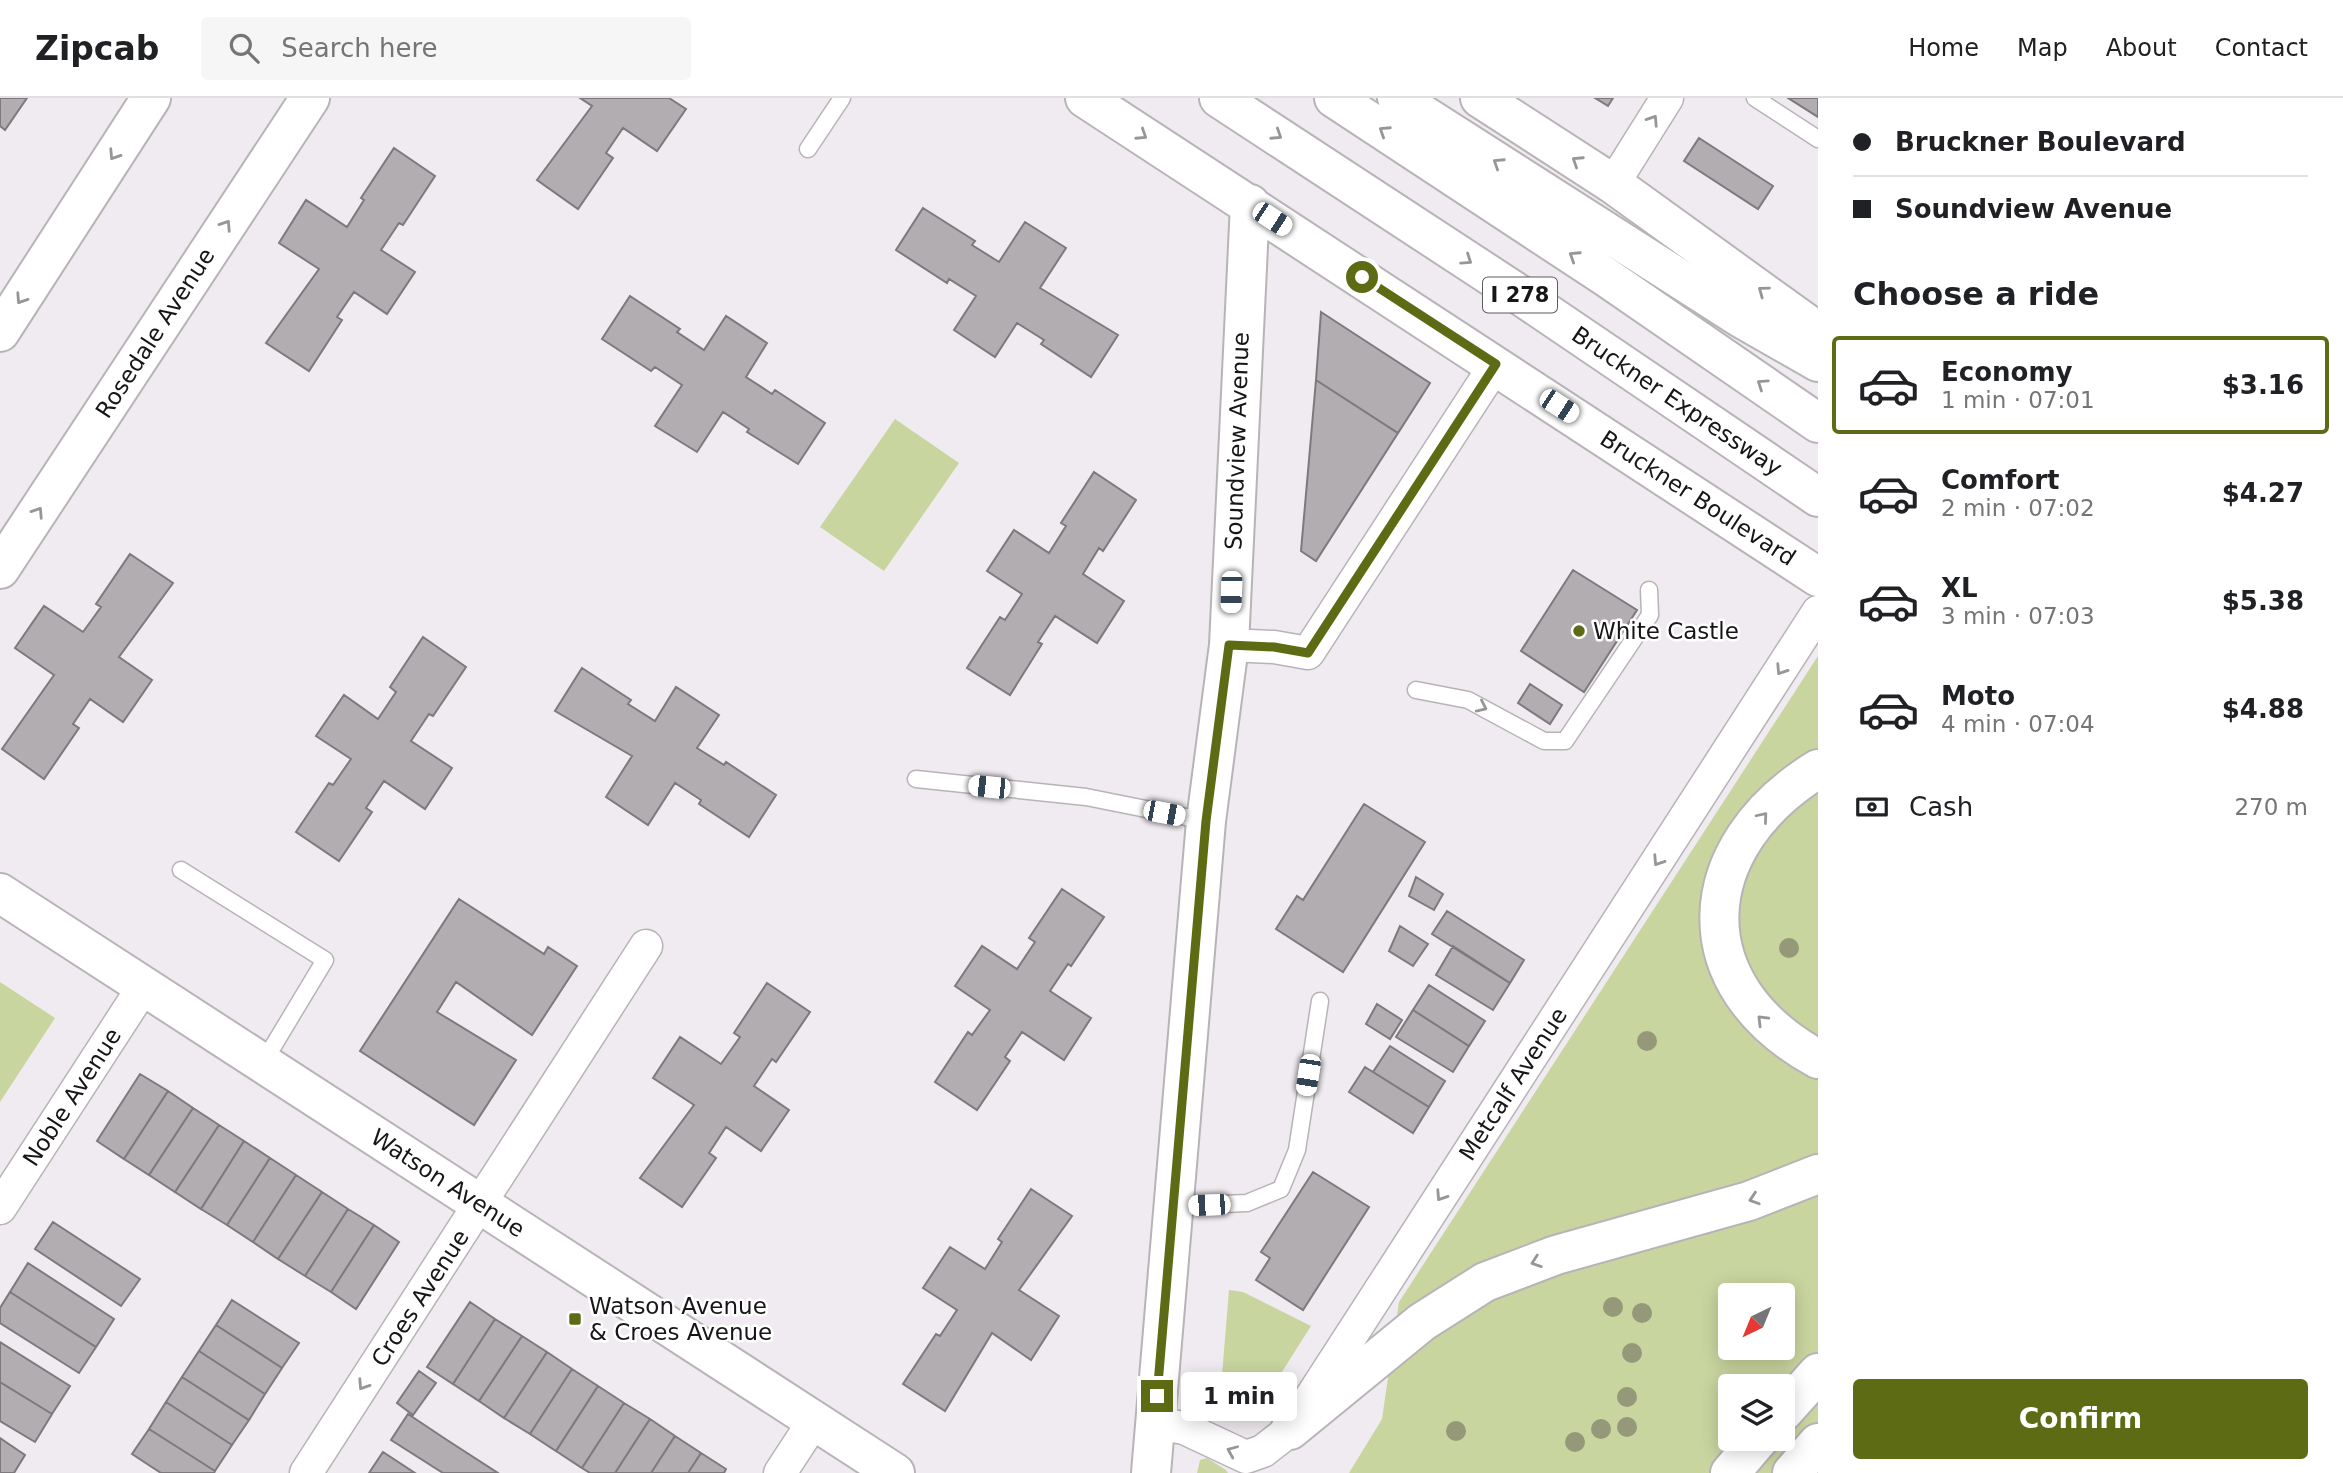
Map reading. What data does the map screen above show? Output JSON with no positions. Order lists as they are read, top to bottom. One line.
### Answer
{"streets":{"main road":["I 278","Rosedale Avenue","Bruckner Expressway","Soundview Avenue","Bruckner Boulevard","Watson Avenue"],"street":["Metcalf Avenue","Noble Avenue","Croes Avenue"]},"crossings":[["Soundview Avenue","Bruckner Boulevard"],["Soundview Avenue","Metcalf Avenue"],["Noble Avenue","Watson Avenue"],["Watson Avenue","Croes Avenue"]],"one_way":["Metcalf Avenue","Croes Avenue"],"places":{"other":["White Castle"],"transit":["Watson Avenue & Croes Avenue"]},"north":"bottom left","page":{"header":"Zipcab","search":"Search here","nav":["Home","Map","About","Contact"],"banner":["Bruckner Boulevard","Soundview Avenue"],"heading":"Choose a ride","list":[{"name":"Economy","note":"1 min · 07:01","value":"$3.16"},{"name":"Comfort","note":"2 min · 07:02","value":"$4.27"},{"name":"XL","note":"3 min · 07:03","value":"$5.38"},{"name":"Moto","note":"4 min · 07:04","value":"$4.88"}],"pay":["Cash","270 m"],"buttons":"Confirm","bubble":"1 min"}}
